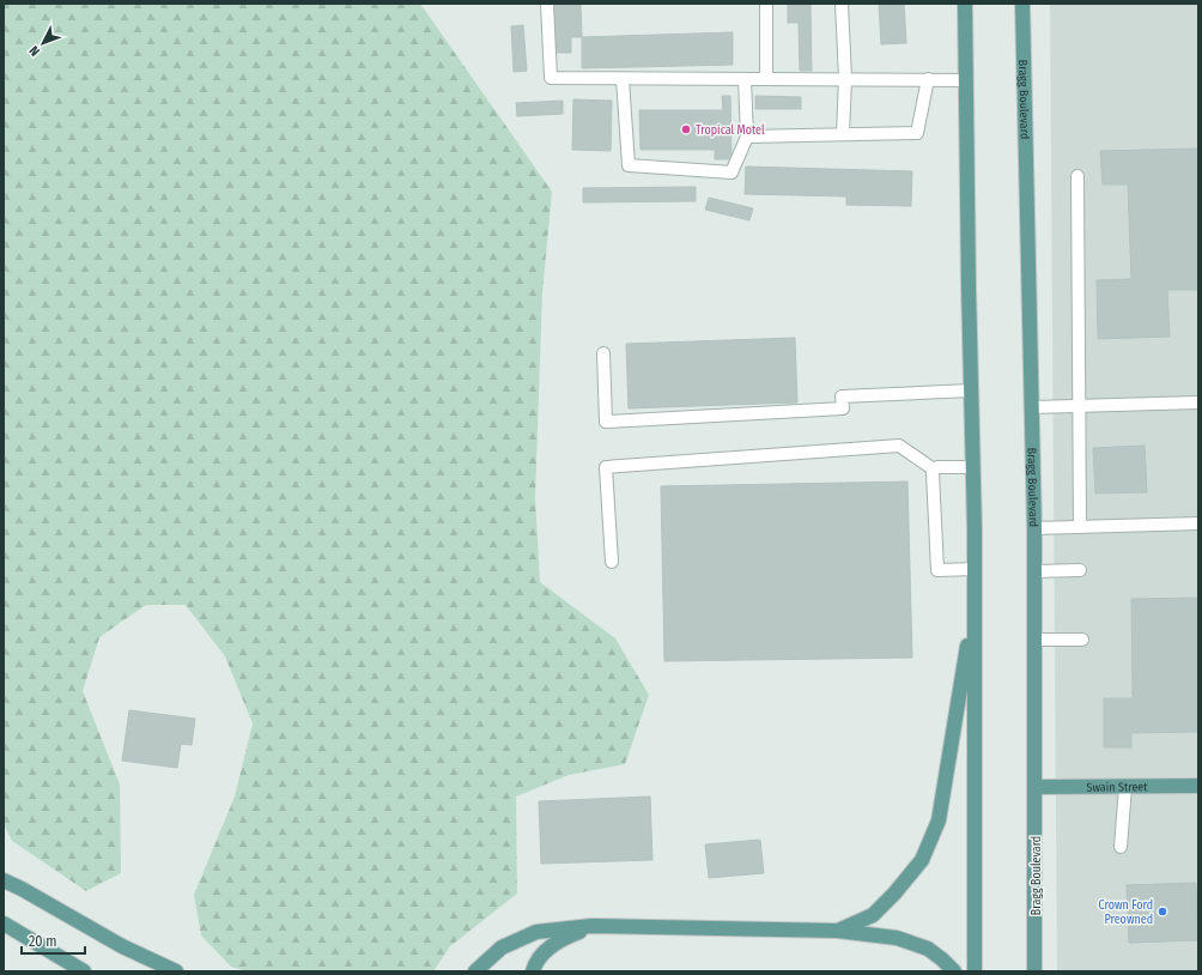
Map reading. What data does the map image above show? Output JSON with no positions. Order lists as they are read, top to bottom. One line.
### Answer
{"streets":{"main road":["Bragg Boulevard","Swain Street"]},"crossings":[["Bragg Boulevard","Swain Street"]],"places":["Tropical Motel","Crown Ford Preowned"],"scale_bar":"20 m","north":"bottom left"}
